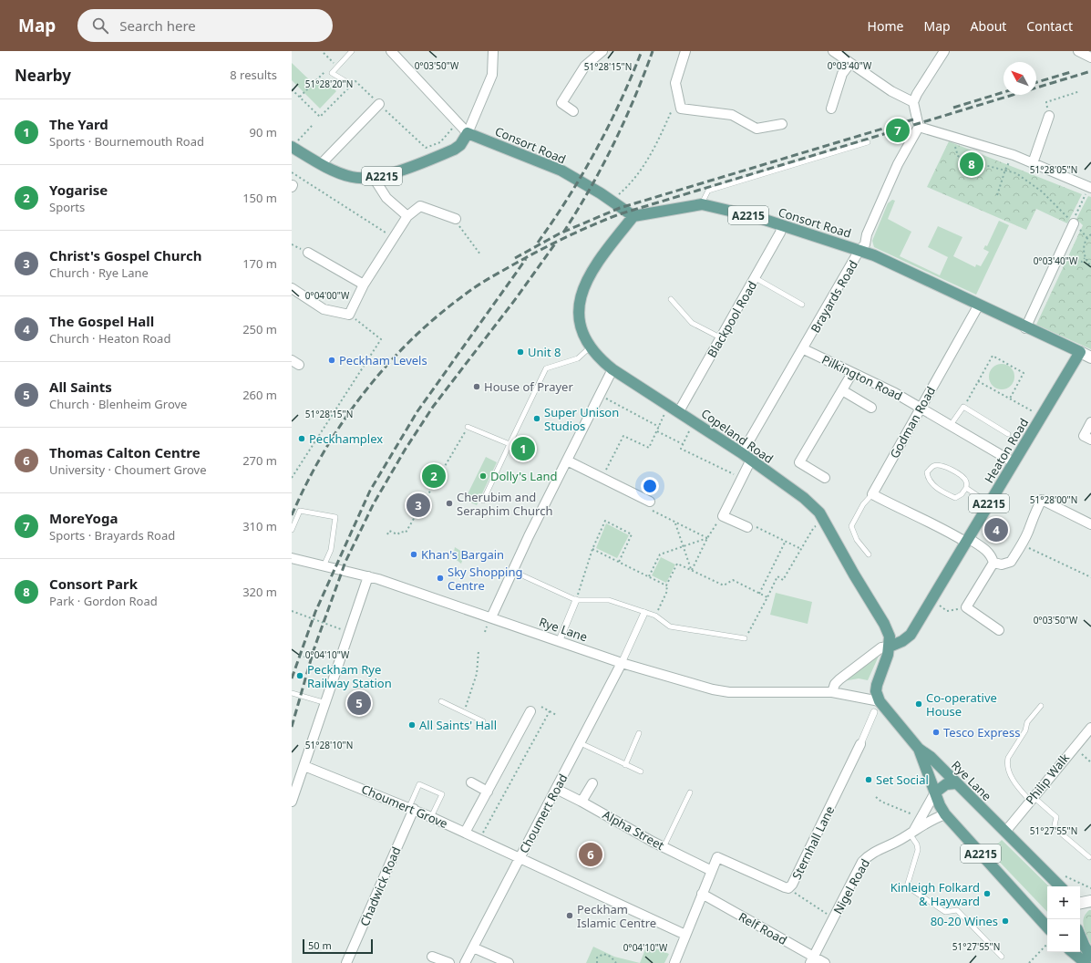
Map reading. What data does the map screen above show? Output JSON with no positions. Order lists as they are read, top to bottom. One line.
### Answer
{"streets":{"main road":["Consort Road","A2215","Copeland Road","Heaton Road","Rye Lane"],"street":["Brayards Road","Blackpool Road","Pilkington Road","Godman Road","Philip Walk","Choumert Grove","Choumert Road","Alpha Street","Sternhall Lane","Chadwick Road","Nigel Road","Relf Road"]},"crossings":[["Consort Road","A2215"],["Consort Road","Brayards Road"],["Consort Road","Blackpool Road"],["Consort Road","Godman Road"],["Consort Road","Copeland Road"],["Consort Road","Heaton Road"],["A2215","Rye Lane"],["A2215","Philip Walk"],["A2215","Nigel Road"],["Brayards Road","Pilkington Road"],["Brayards Road","Copeland Road"],["Blackpool Road","Copeland Road"],["Pilkington Road","Godman Road"],["Pilkington Road","Heaton Road"],["Copeland Road","Heaton Road"],["Copeland Road","Rye Lane"],["Rye Lane","Philip Walk"],["Rye Lane","Choumert Road"],["Rye Lane","Nigel Road"],["Choumert Grove","Choumert Road"],["Choumert Grove","Chadwick Road"],["Choumert Road","Alpha Street"],["Alpha Street","Sternhall Lane"],["Nigel Road","Relf Road"]],"places":["Unit 8","Peckham Levels","House of Prayer","Super Unison Studios","Peckhamplex","Dolly's Land","Cherubim and Seraphim Church","Khan's Bargain","Sky Shopping Centre","Peckham Rye Railway Station","Co-operative House","All Saints' Hall","Tesco Express","Set Social","Kinleigh Folkard & Hayward","Peckham Islamic Centre","80-20 Wines"],"scale_bar":"50 m","north":"top left","page":{"header":"Map","search":"Search here","nav":["Home","Map","About","Contact"],"heading":["Nearby","8 results"],"list":[{"mark":"1","name":"The Yard","note":"Sports · Bournemouth Road","value":"90 m"},{"mark":"2","name":"Yogarise","note":"Sports","value":"150 m"},{"mark":"3","name":"Christ's Gospel Church","note":"Church · Rye Lane","value":"170 m"},{"mark":"4","name":"The Gospel Hall","note":"Church · Heaton Road","value":"250 m"},{"mark":"5","name":"All Saints","note":"Church · Blenheim Grove","value":"260 m"},{"mark":"6","name":"Thomas Calton Centre","note":"University · Choumert Grove","value":"270 m"},{"mark":"7","name":"MoreYoga","note":"Sports · Brayards Road","value":"310 m"},{"mark":"8","name":"Consort Park","note":"Park · Gordon Road","value":"320 m"}],"pins":["7","8","1","2","3","4","5","6"],"map_buttons":["+","−"],"scale":"50 m"},"coordinates":["0°03'40\"W","0°03'50\"W","51°28'15\"N","51°28'20\"N","51°28'05\"N","0°04'00\"W","51°28'00\"N","0°04'10\"W","51°28'10\"N","51°27'55\"N"]}
